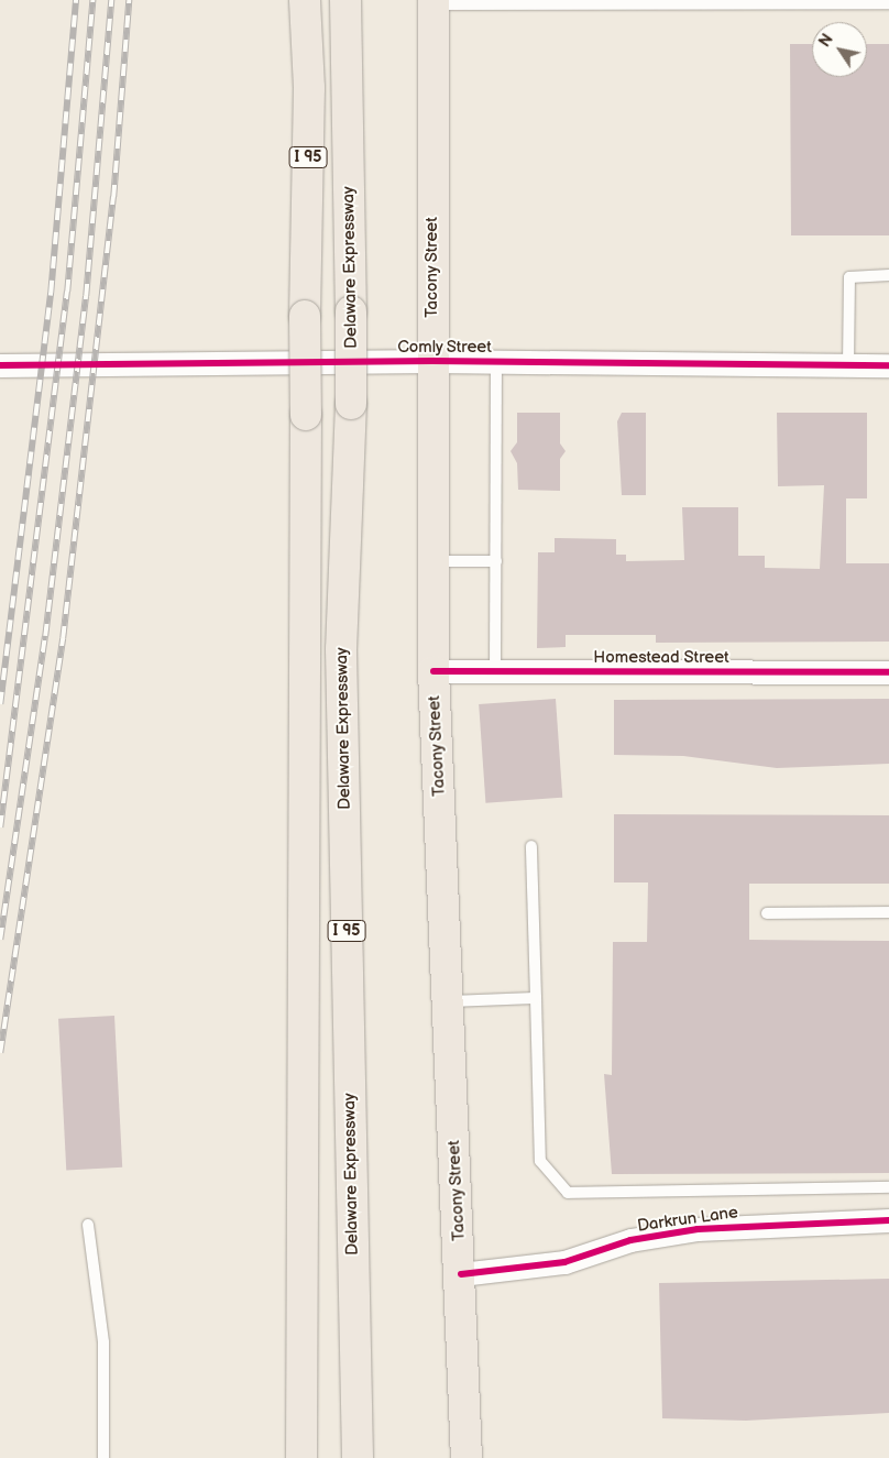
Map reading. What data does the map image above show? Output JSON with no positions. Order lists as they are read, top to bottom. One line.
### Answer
{"streets":{"main road":["I 95","Delaware Expressway","Tacony Street"],"street":["Comly Street","Homestead Street","Darkrun Lane"]},"crossings":[["Tacony Street","Comly Street"],["Tacony Street","Homestead Street"],["Tacony Street","Darkrun Lane"]],"north":"top left"}
